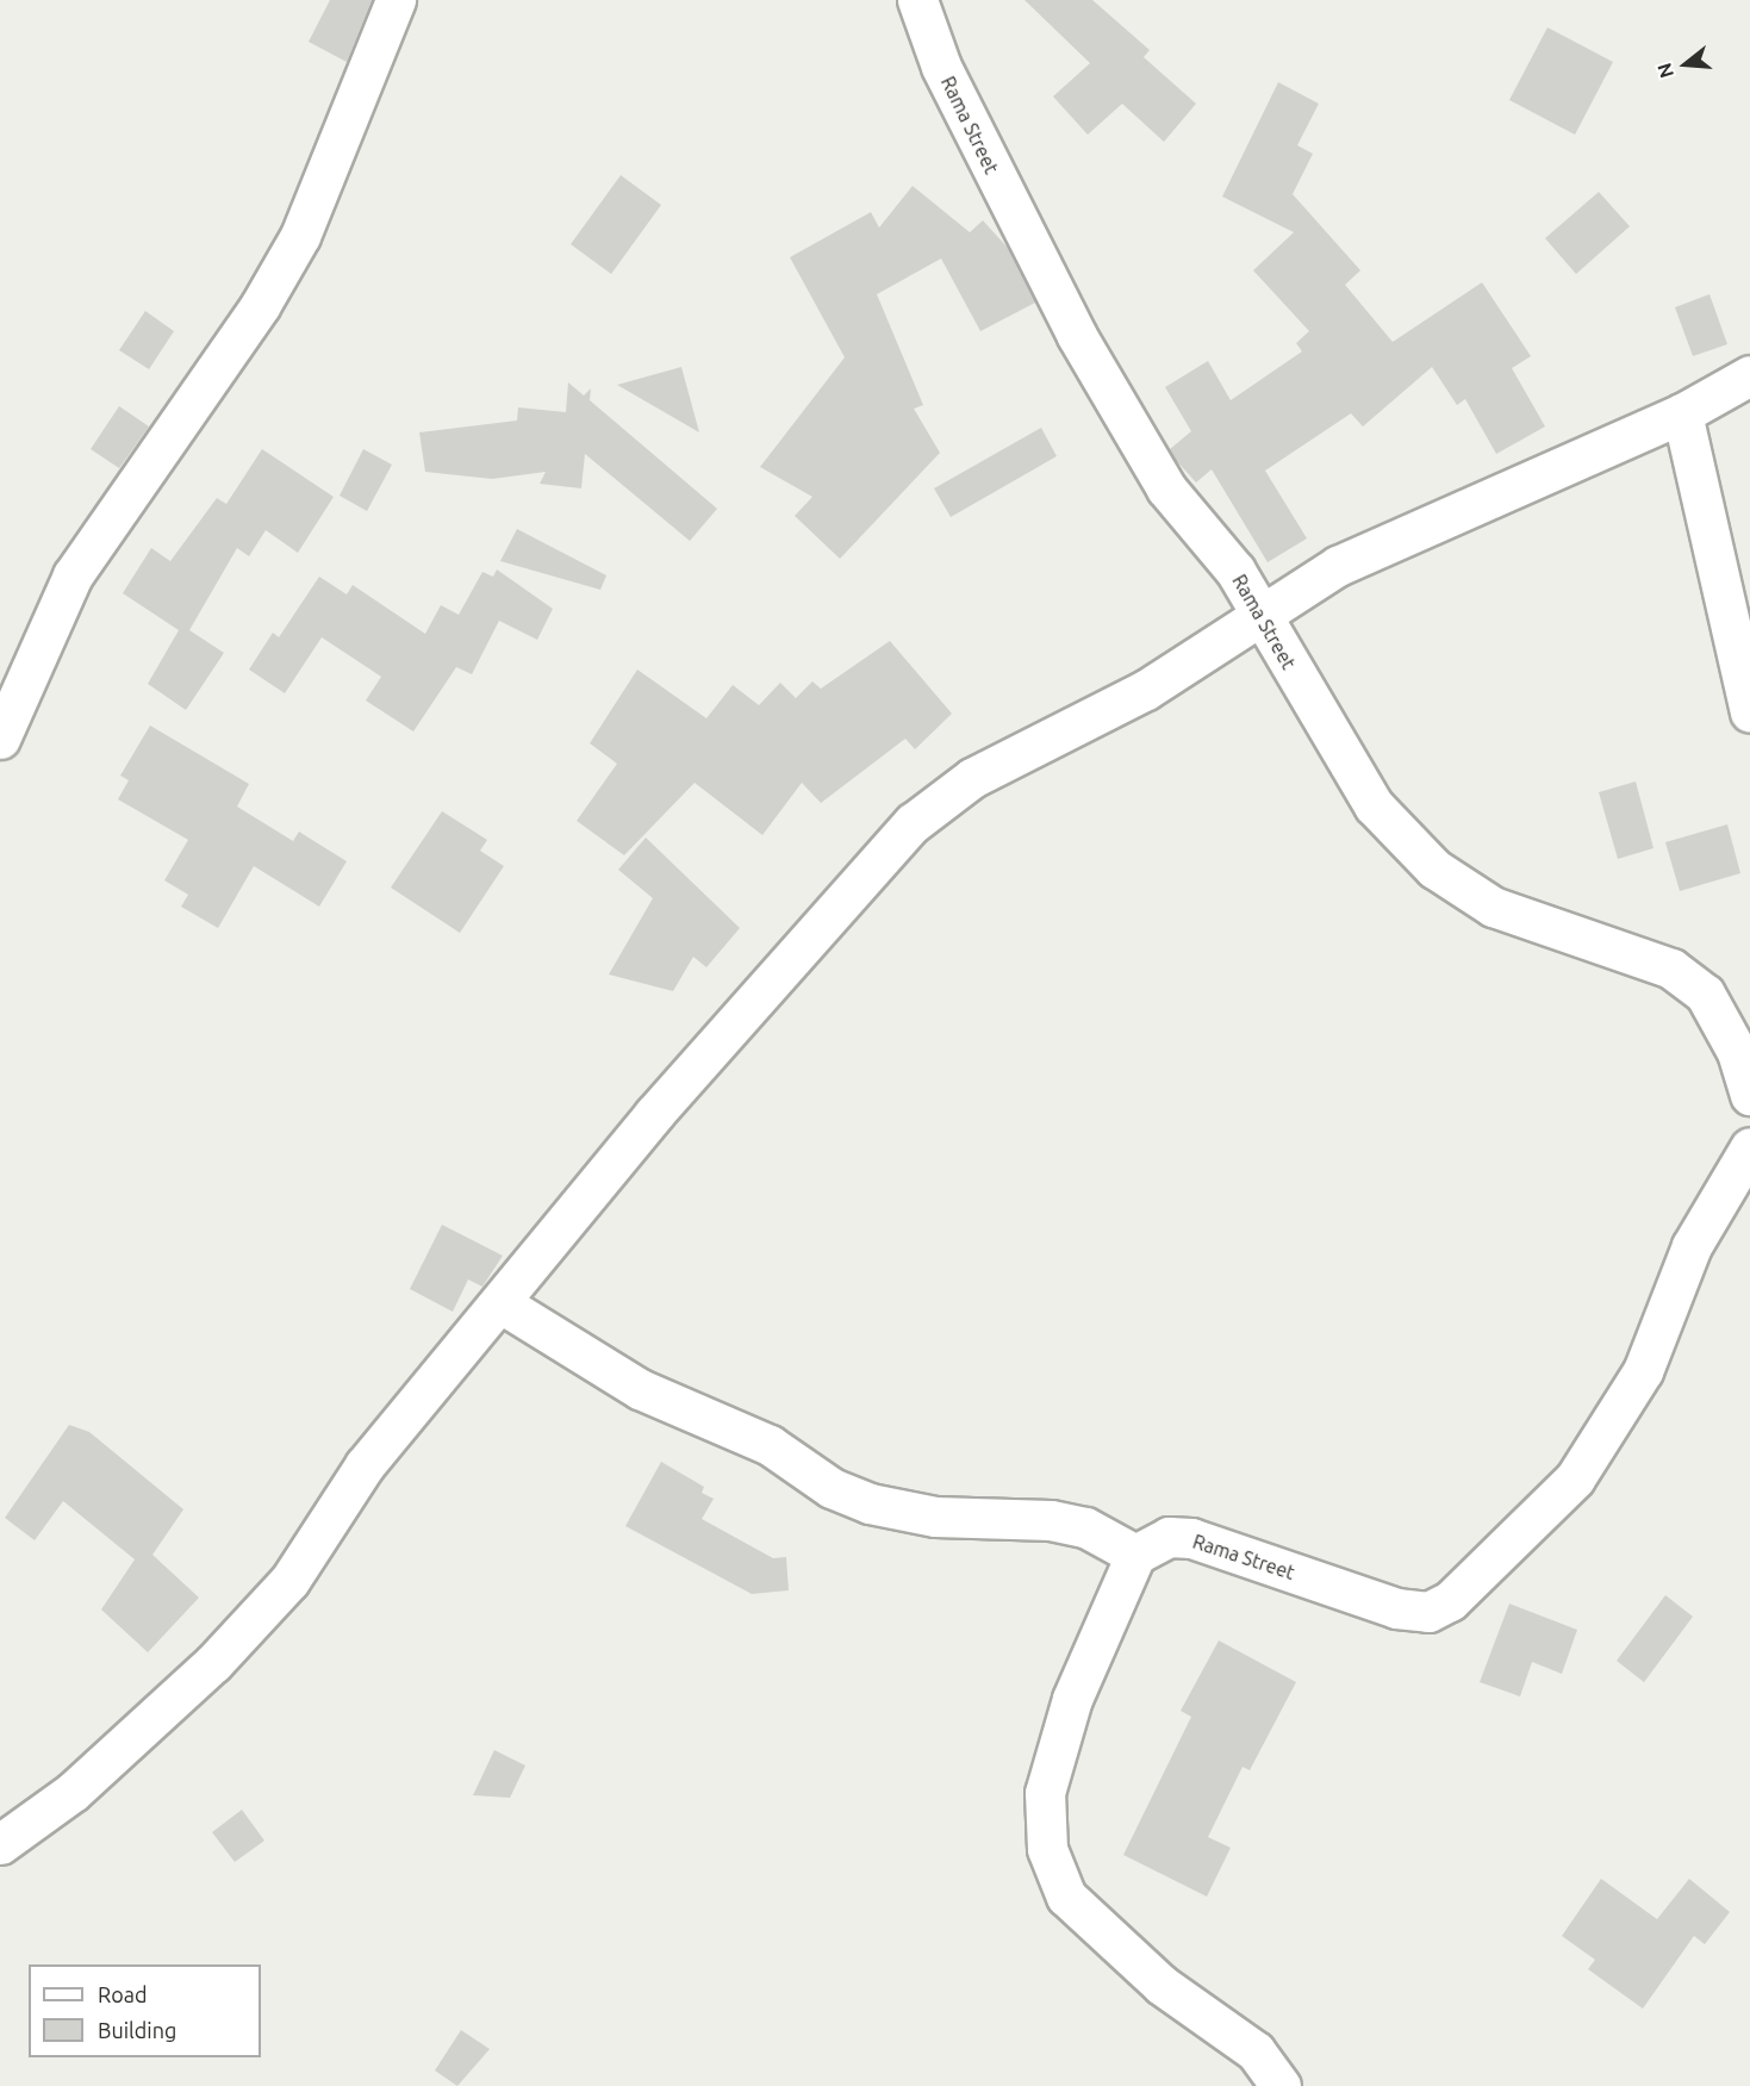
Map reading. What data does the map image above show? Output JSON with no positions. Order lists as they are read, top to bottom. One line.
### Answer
{"streets":{"street":["Rama Street"]},"legend":["Road","Building"],"north":"left"}
